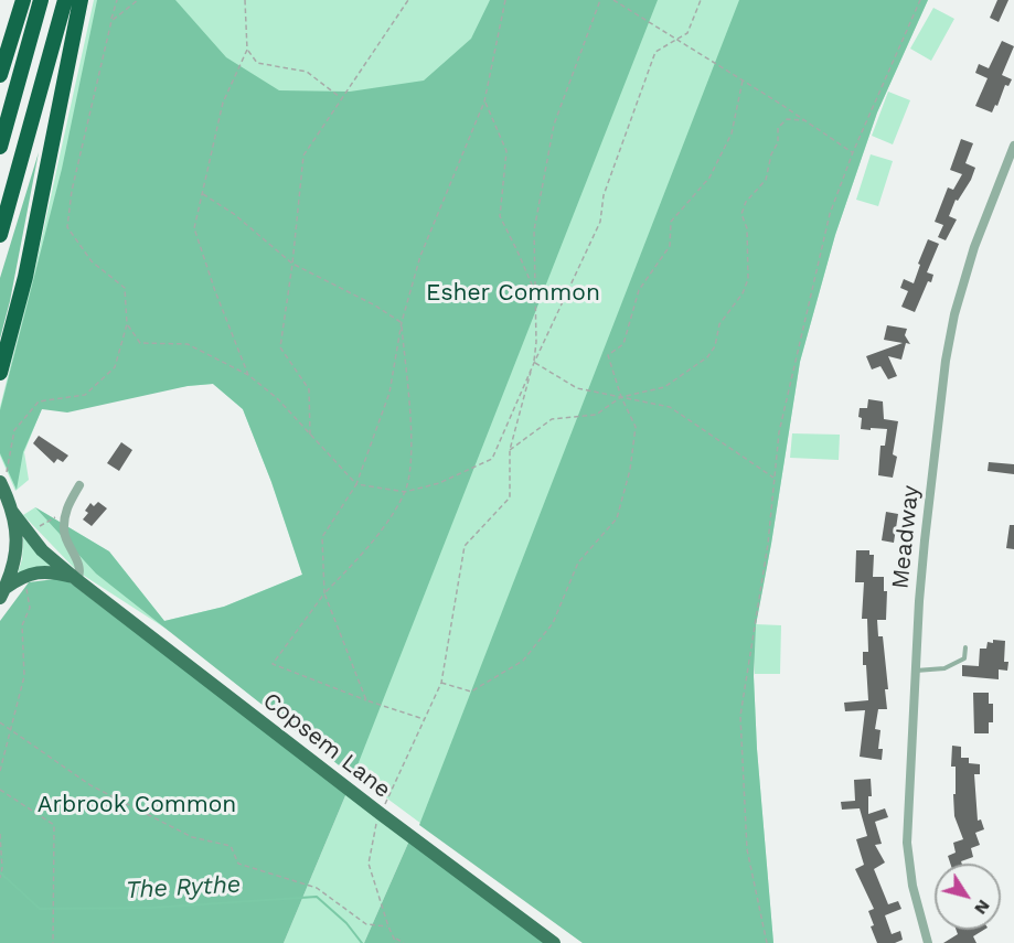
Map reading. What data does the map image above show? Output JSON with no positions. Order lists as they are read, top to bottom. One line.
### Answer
{"streets":{"main road":["Copsem Lane"],"street":["Meadway"]},"water":["The Rythe"],"parks":["Esher Common","Arbrook Common"],"north":"bottom right"}
